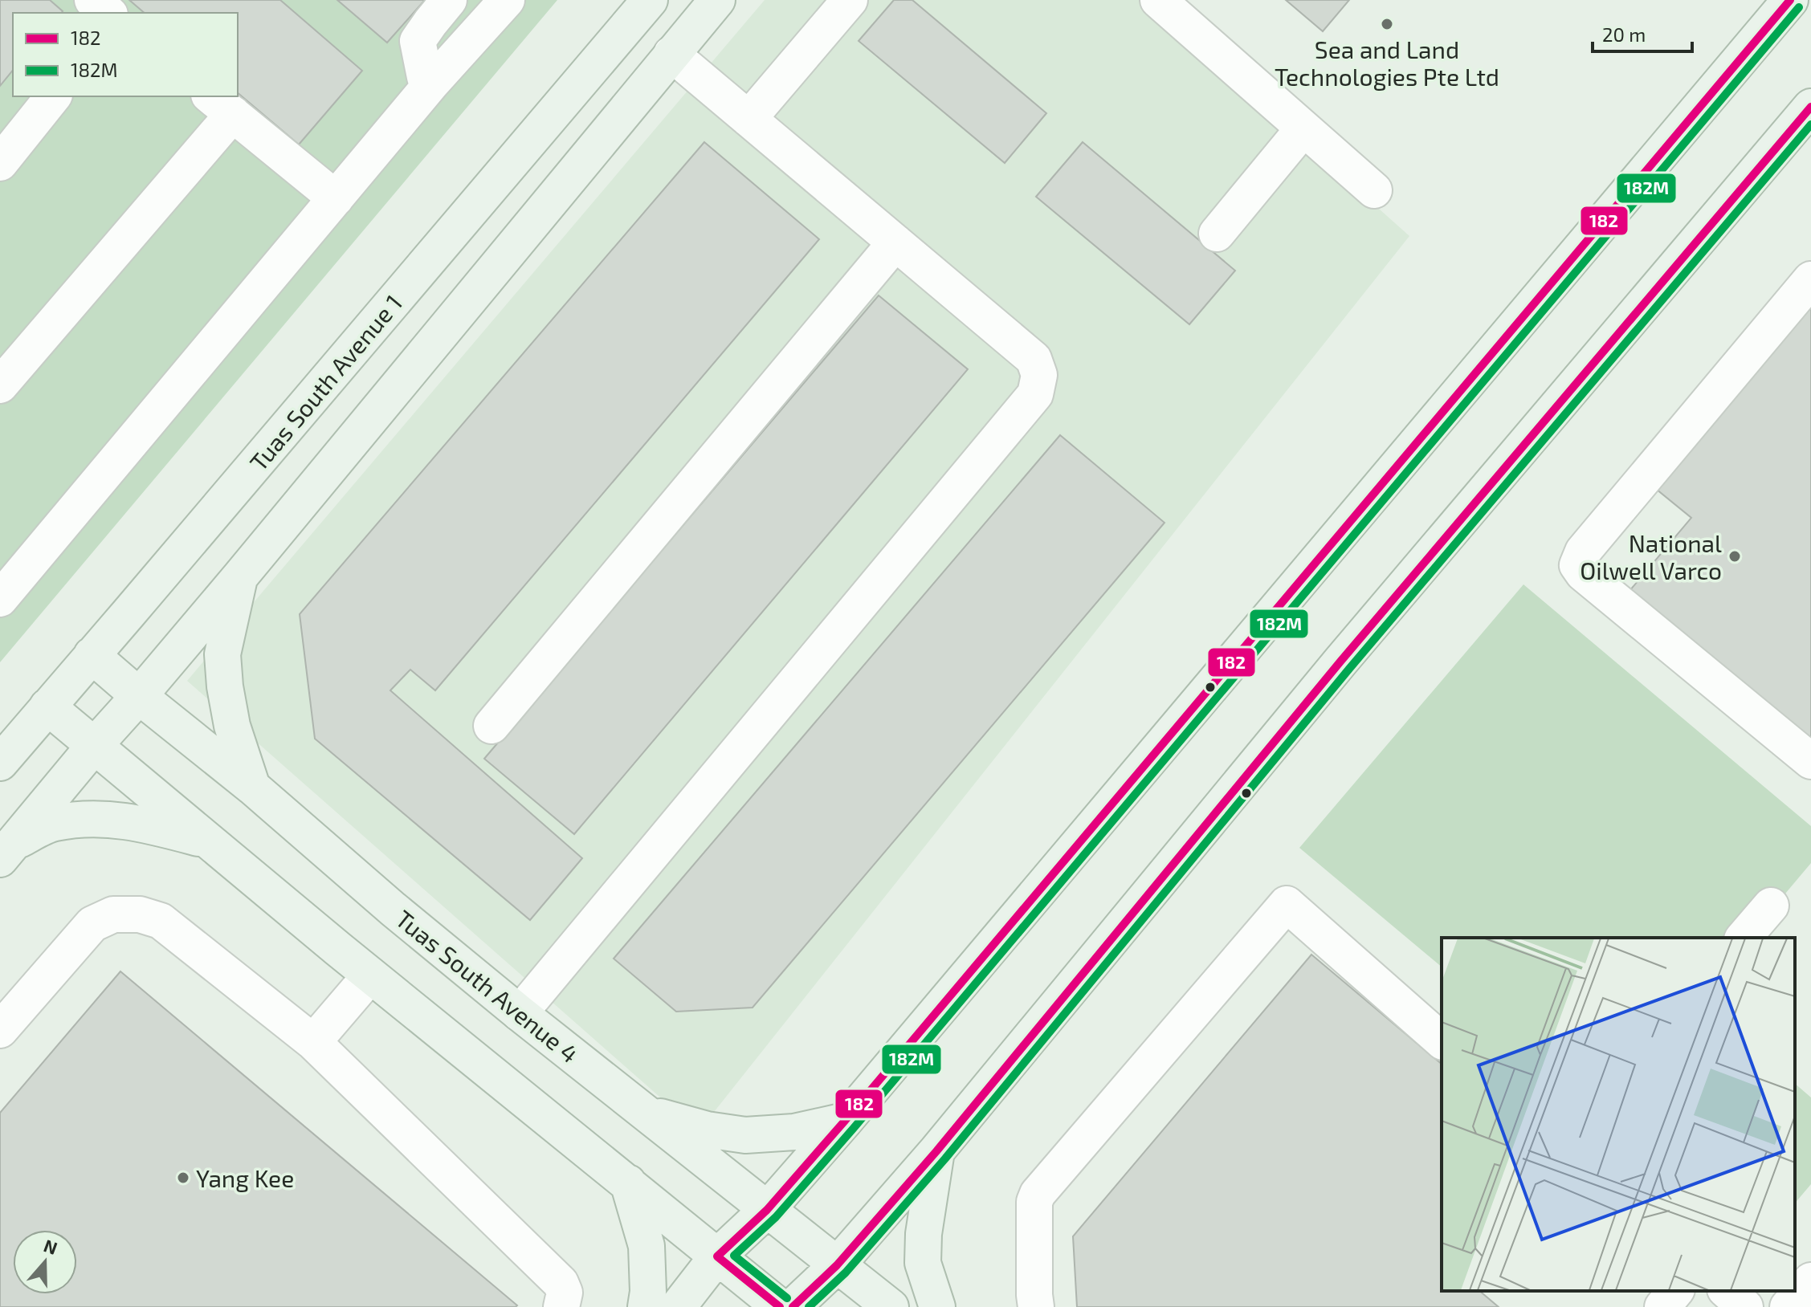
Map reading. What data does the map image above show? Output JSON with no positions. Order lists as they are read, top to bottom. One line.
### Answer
{"streets":{"main road":["Tuas South Avenue 1","Tuas South Avenue 4"]},"crossings":[["Tuas South Avenue 1","Tuas South Avenue 4"]],"places":["Sea and Land Technologies Pte Ltd","National Oilwell Varco","Yang Kee"],"lines":["transit line 182","transit line 182M"],"legend":["182","182M"],"scale_bar":"20 m","north":"top"}
